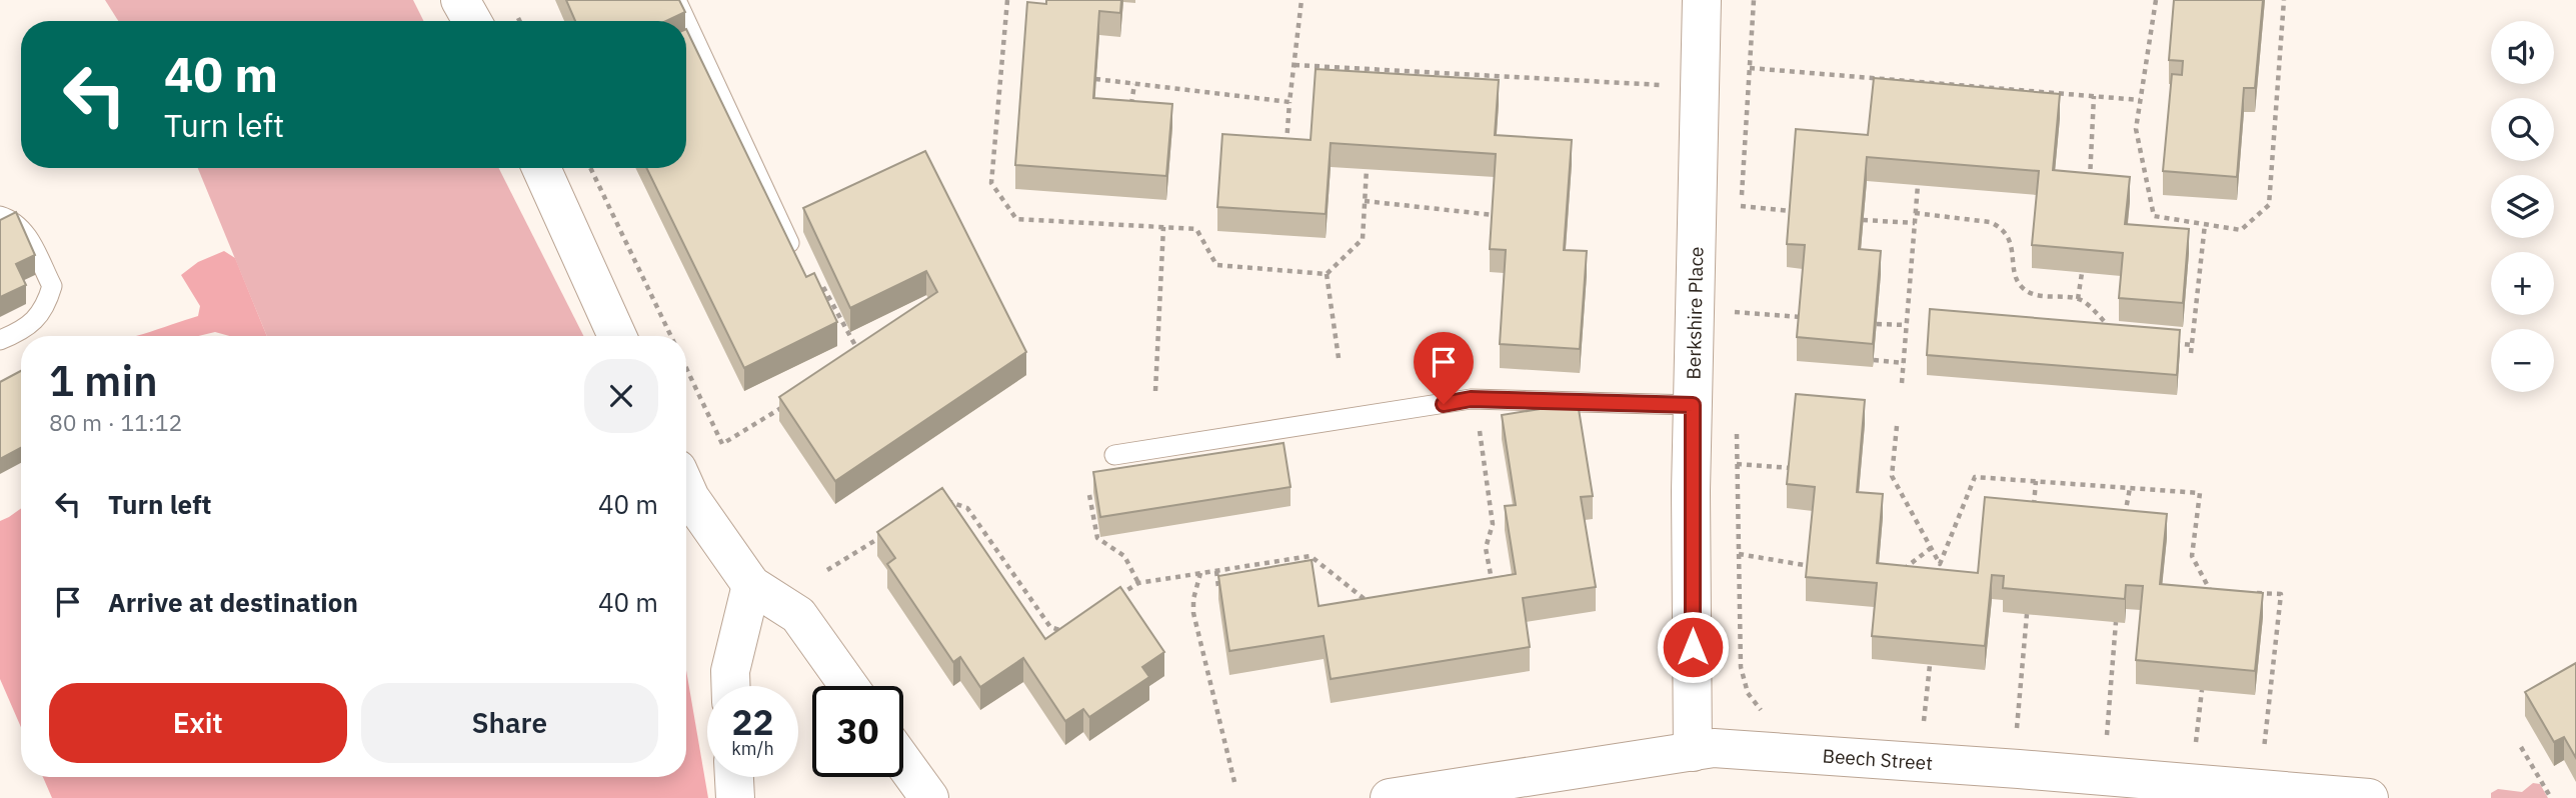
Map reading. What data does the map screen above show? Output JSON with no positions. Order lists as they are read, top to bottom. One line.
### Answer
{"streets":{"street":["Berkshire Place","Beech Street"]},"crossings":[["Berkshire Place","Beech Street"]],"page":{"map_buttons":["+","−"],"turn":["40 m","Turn left"],"heading":["1 min","80 m · 11:12"],"list":[{"name":"Turn left","value":"40 m"},{"name":"Arrive at destination","value":"40 m"}],"buttons":["Exit","Share"],"speed":"22 km/h","limit":"30"}}
